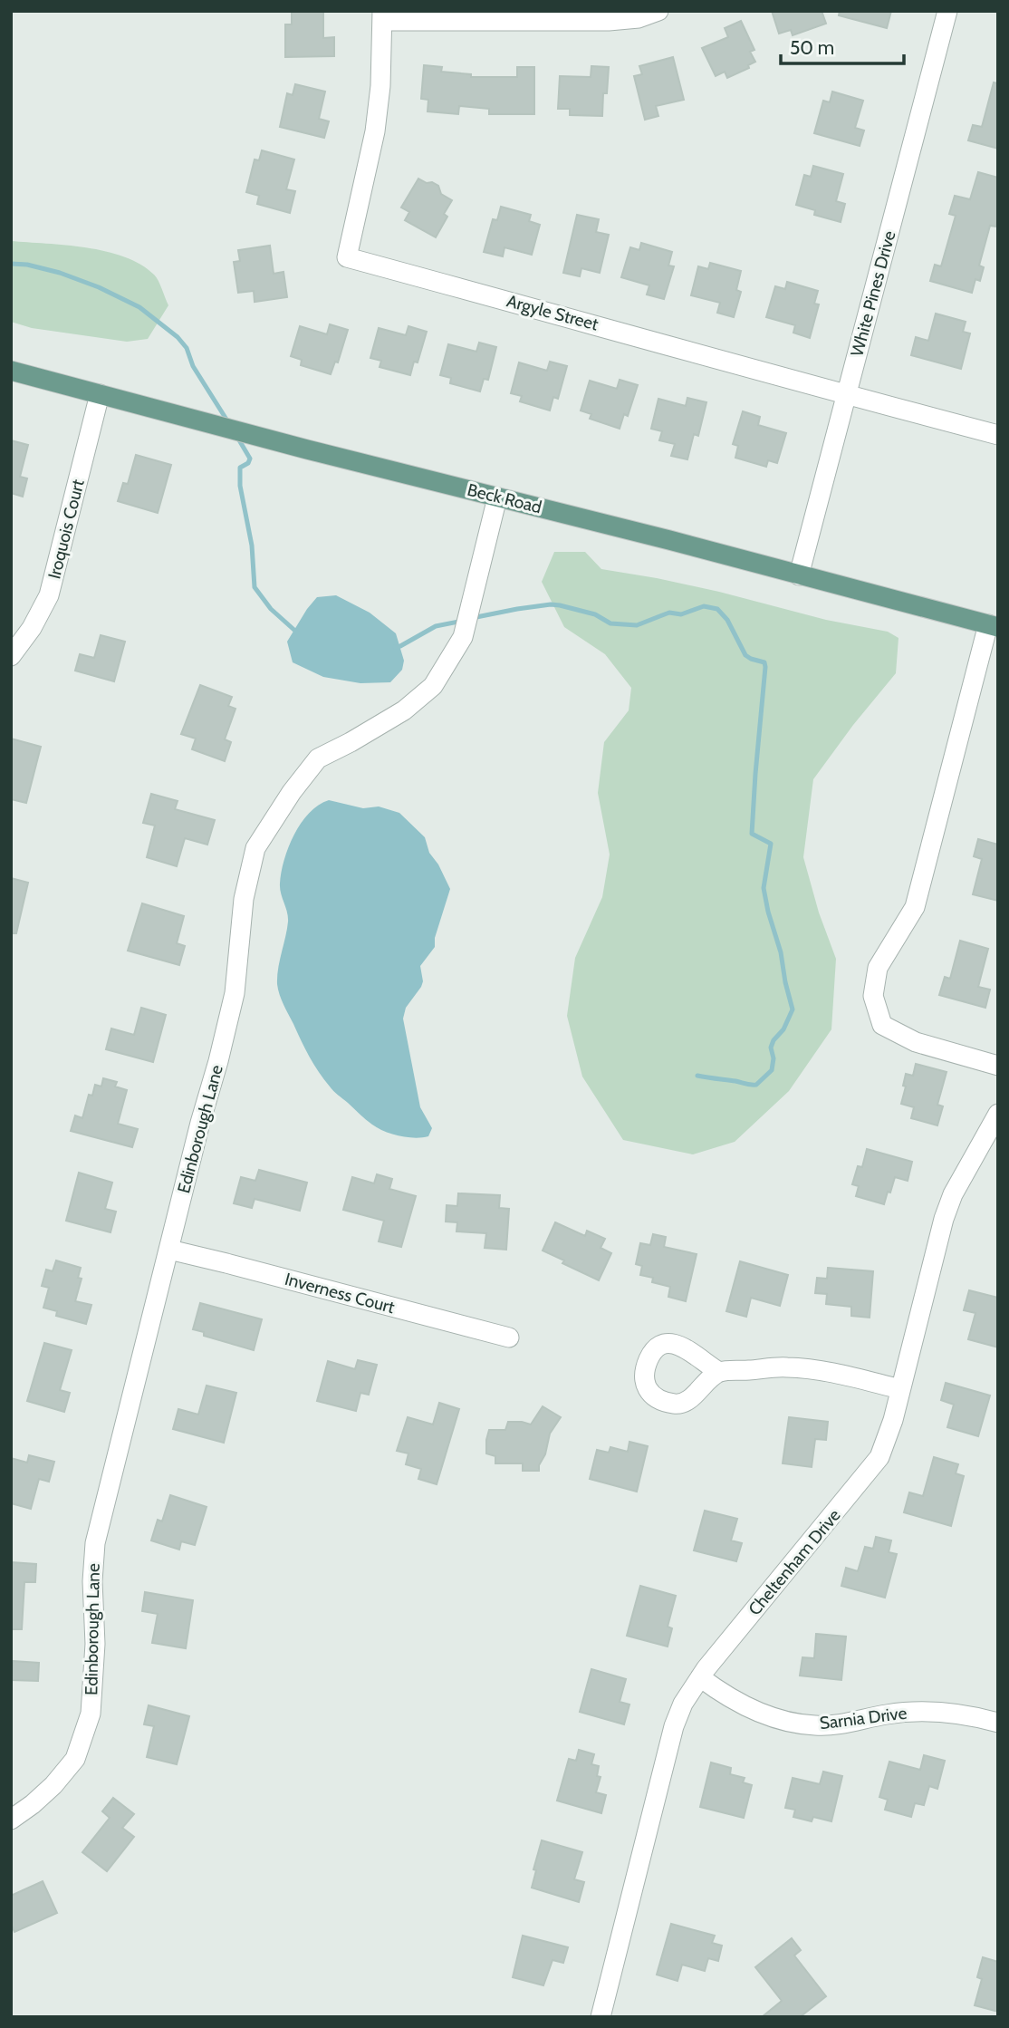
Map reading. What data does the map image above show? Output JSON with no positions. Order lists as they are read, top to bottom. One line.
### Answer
{"streets":{"main road":["Beck Road"],"street":["White Pines Drive","Argyle Street","Iroquois Court","Edinborough Lane","Inverness Court","Cheltenham Drive","Sarnia Drive"]},"crossings":[["White Pines Drive","Argyle Street"],["White Pines Drive","Beck Road"],["Beck Road","Iroquois Court"],["Beck Road","Edinborough Lane"],["Edinborough Lane","Inverness Court"],["Cheltenham Drive","Sarnia Drive"]],"scale_bar":"50 m"}
